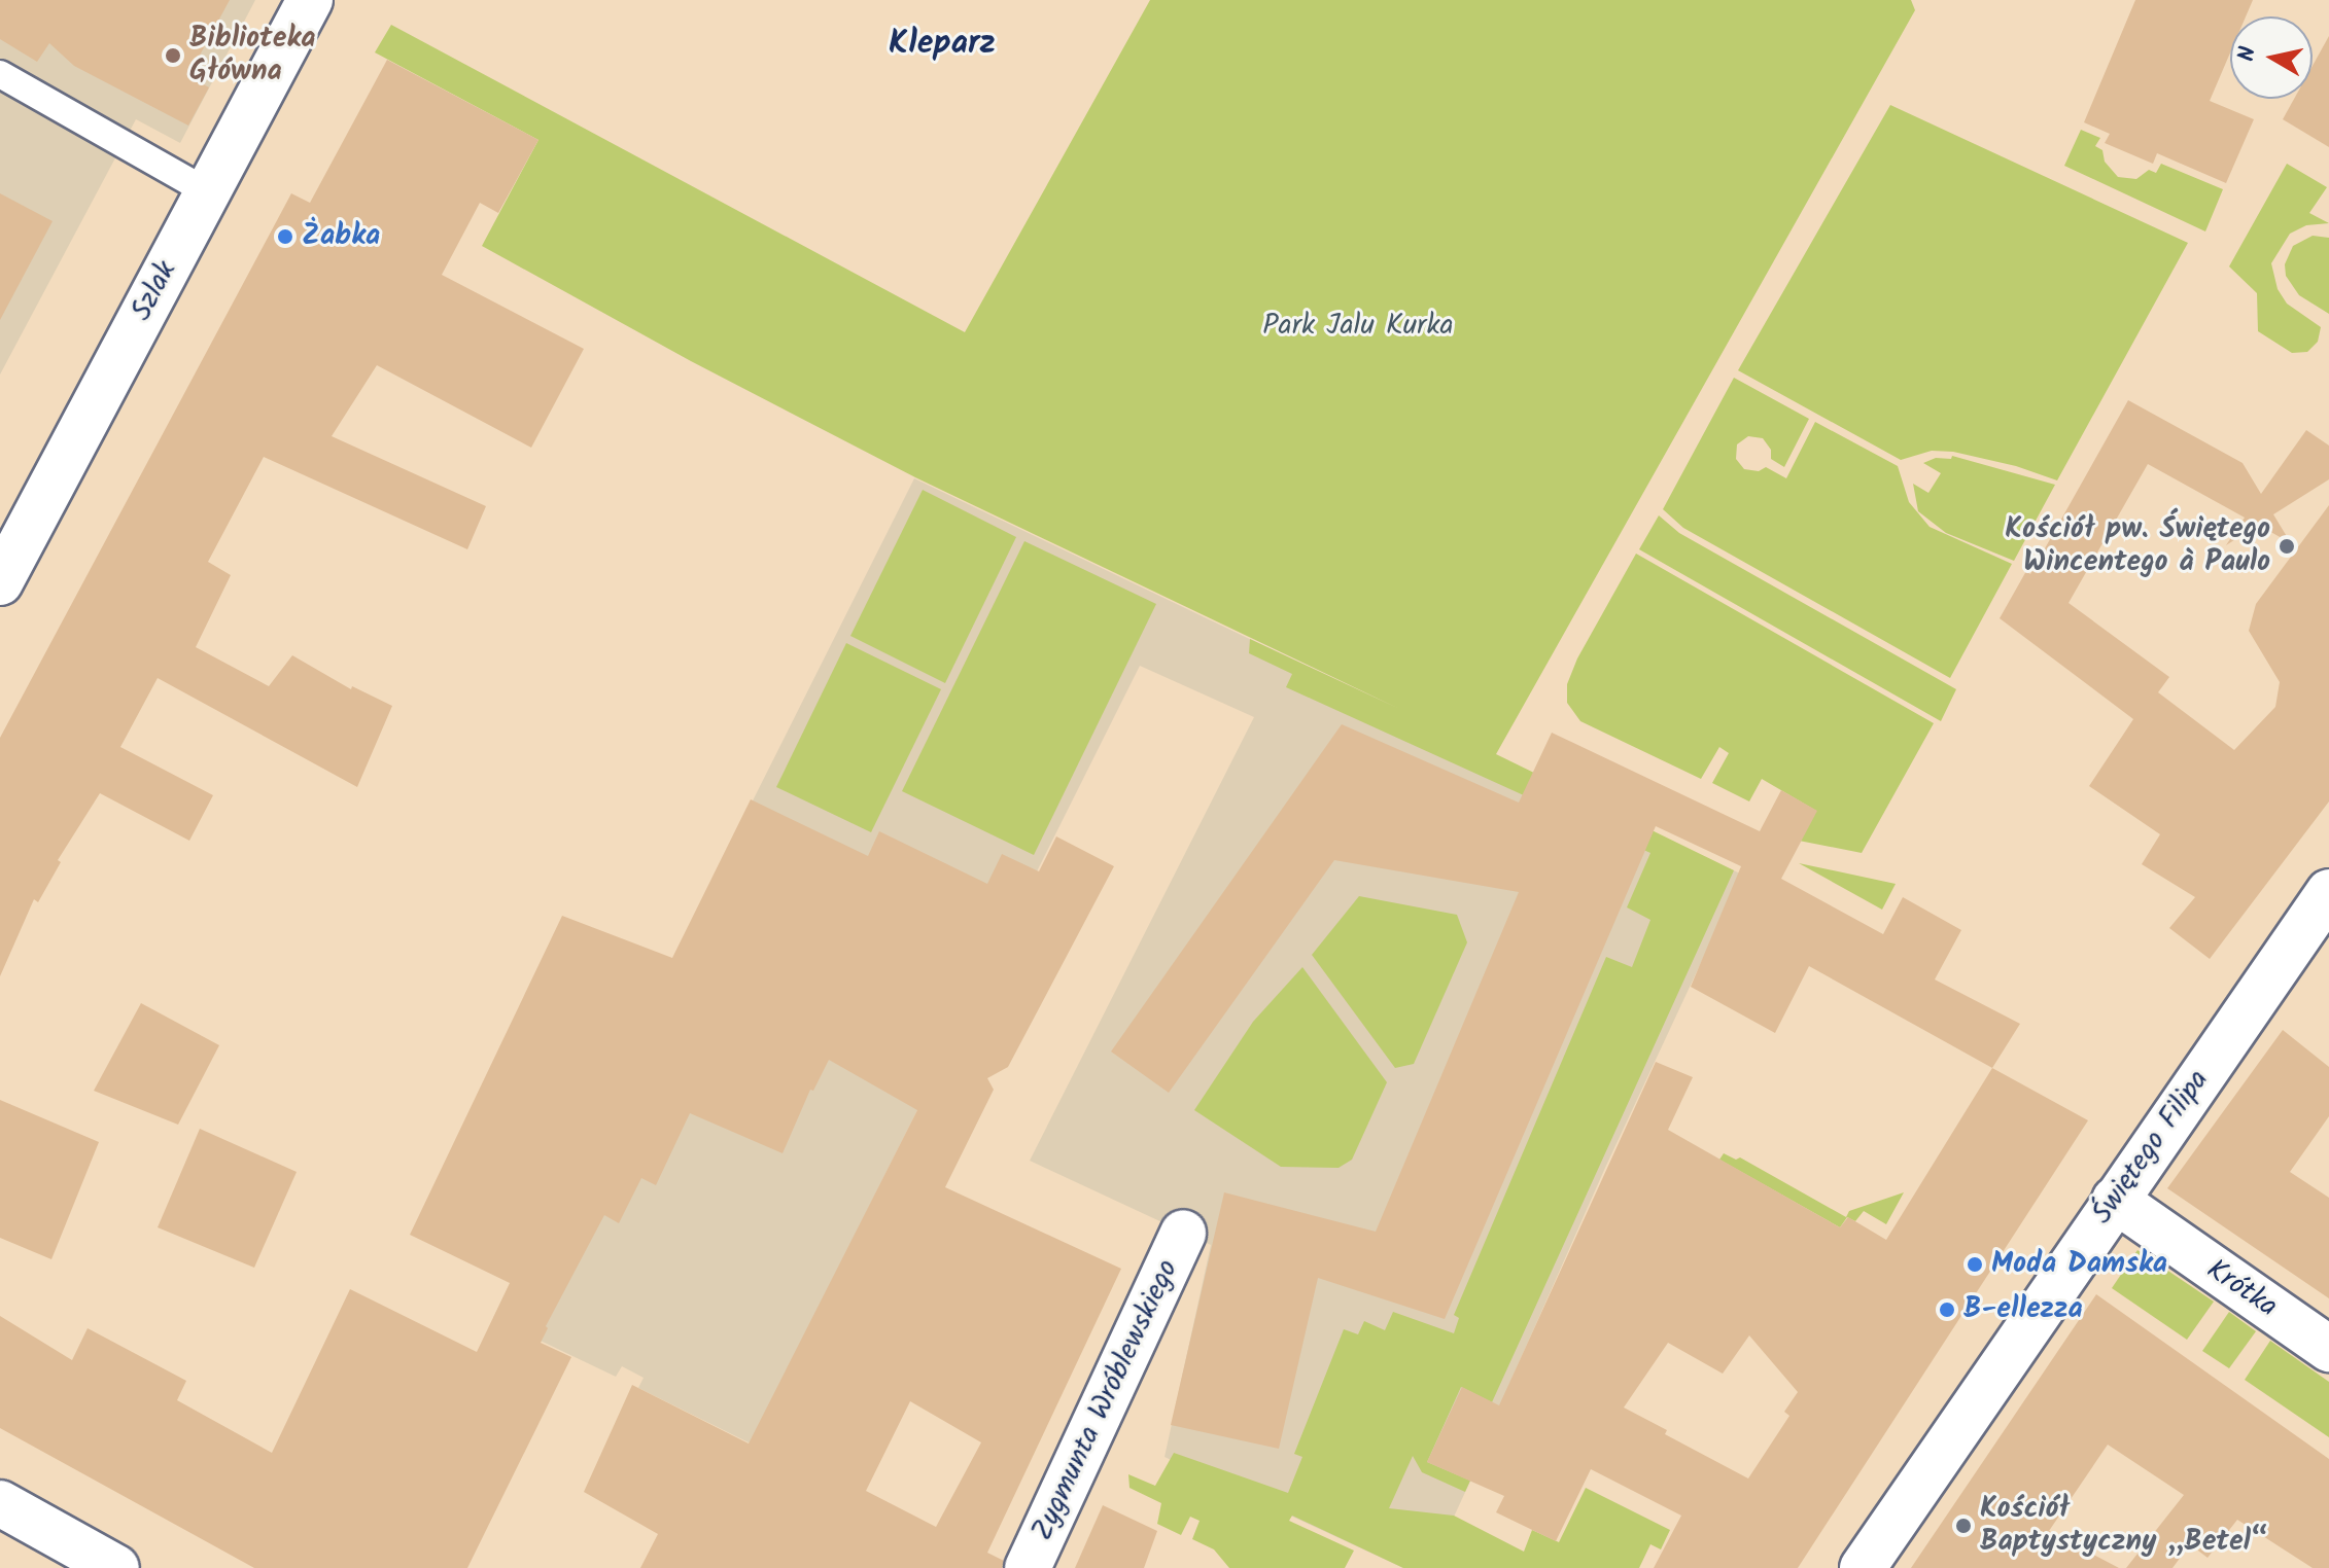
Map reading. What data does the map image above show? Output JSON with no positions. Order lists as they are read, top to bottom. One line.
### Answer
{"streets":{"street":["Szlak","Świętego Filipa","Krótka","Zygmunta Wróblewskiego"]},"crossings":[["Świętego Filipa","Krótka"]],"districts":["Kleparz"],"parks":["Park Jalu Kurka"],"places":["Biblioteka Główna","Żabka","Kościół pw. Świętego Wincentego à Paulo","Moda Damska","B-ellezza","Kościół Baptystyczny „Betel“"],"north":"left"}
